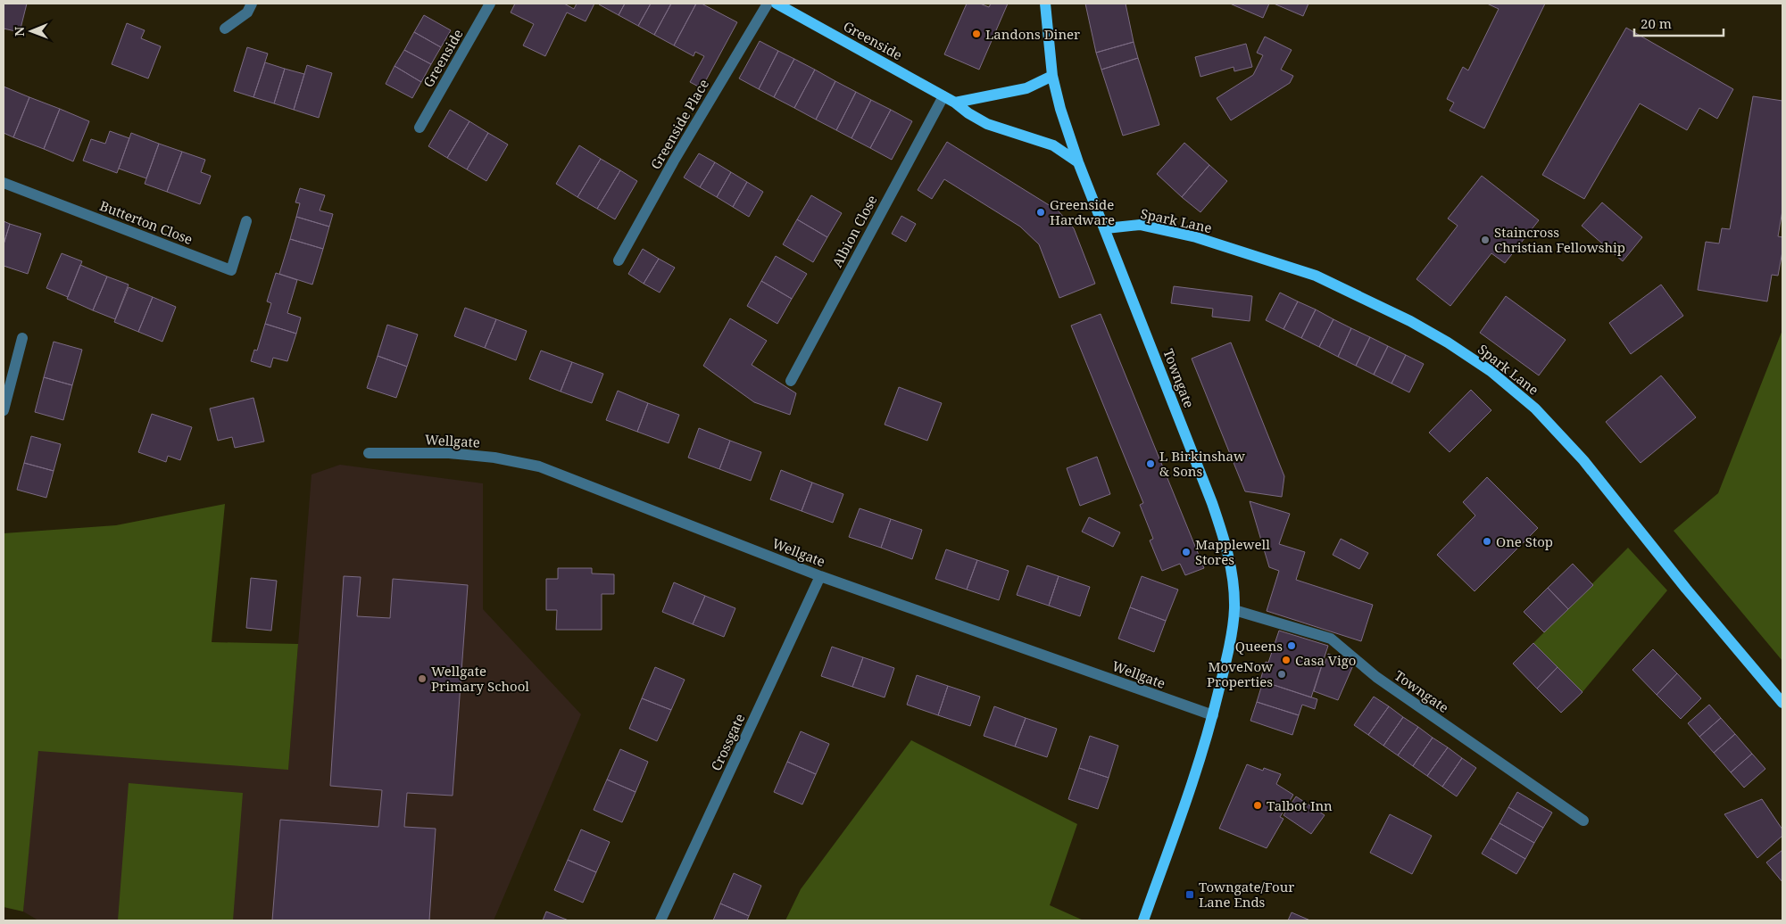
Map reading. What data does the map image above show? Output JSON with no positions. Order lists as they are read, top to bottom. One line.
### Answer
{"streets":{"main road":["Greenside","Spark Lane","Towngate"],"street":["Greenside Place","Butterton Close","Albion Close","Wellgate","Crossgate"]},"crossings":[["Greenside","Albion Close"],["Greenside","Towngate"],["Spark Lane","Towngate"],["Towngate","Wellgate"],["Wellgate","Crossgate"]],"places":{"other":["Landons Diner","Greenside Hardware","Staincross Christian Fellowship","L Birkinshaw & Sons","One Stop","Mapplewell Stores","Queens","Casa Vigo","MoveNow Properties","Wellgate Primary School","Talbot Inn"],"transit":["Towngate/Four Lane Ends"]},"scale_bar":"20 m","north":"left"}
